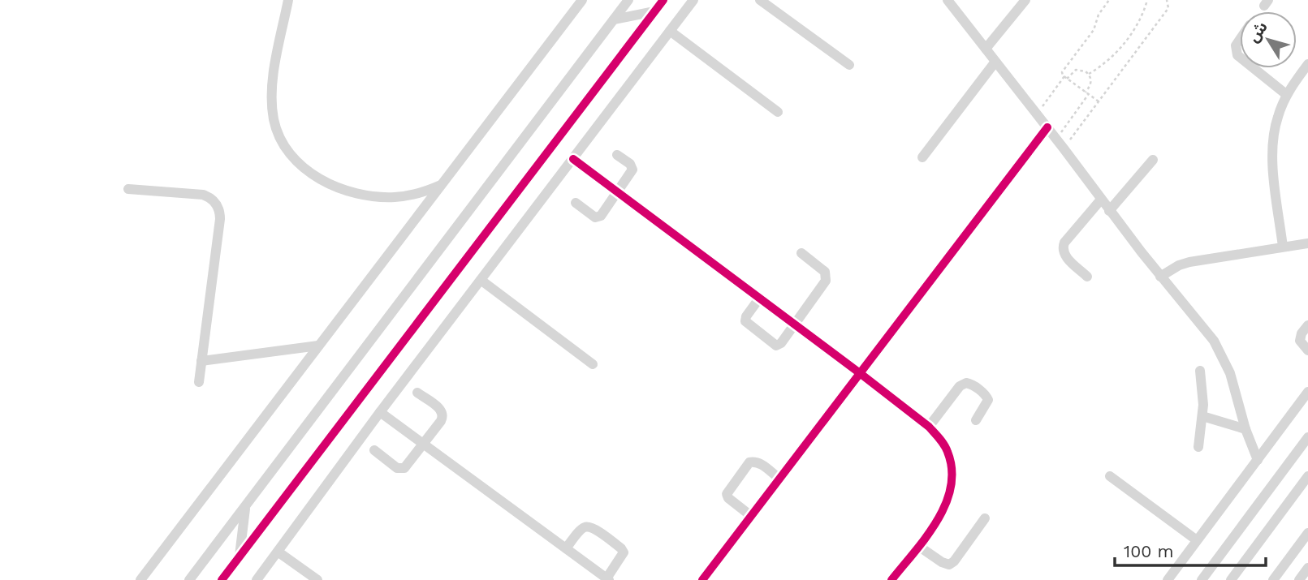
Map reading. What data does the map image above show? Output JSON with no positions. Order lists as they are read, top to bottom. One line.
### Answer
{"scale_bar":"100 m","north":"top left"}
